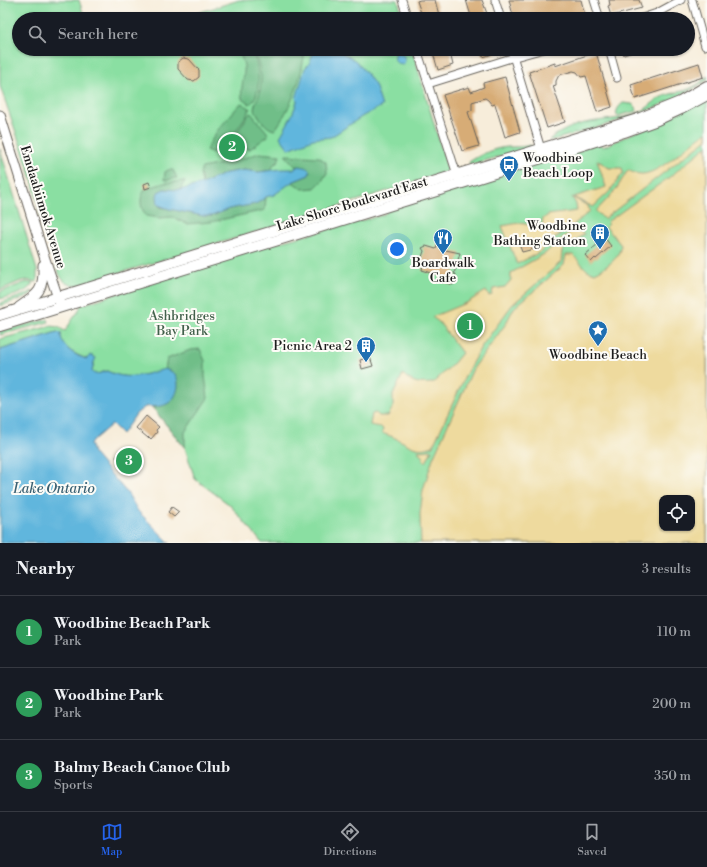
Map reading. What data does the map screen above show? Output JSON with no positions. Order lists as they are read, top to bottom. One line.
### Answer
{"streets":{"highway":["Lake Shore Boulevard East"],"main road":["Emdaabiimok Avenue"]},"crossings":[["Lake Shore Boulevard East","Emdaabiimok Avenue"]],"water":["Lake Ontario"],"parks":["Ashbridges Bay Park"],"places":{"bus stop":["Woodbine Beach Loop"],"building":["Woodbine Bathing Station","Picnic Area 2"],"restaurant":["Boardwalk Cafe"],"place":["Woodbine Beach"]},"page":{"search":"Search here","pins":["2","1","3"],"heading":["Nearby","3 results"],"list":[{"mark":"1","name":"Woodbine Beach Park","note":"Park","value":"110 m"},{"mark":"2","name":"Woodbine Park","note":"Park","value":"200 m"},{"mark":"3","name":"Balmy Beach Canoe Club","note":"Sports","value":"350 m"}],"nav":["Map","Directions","Saved"]}}
